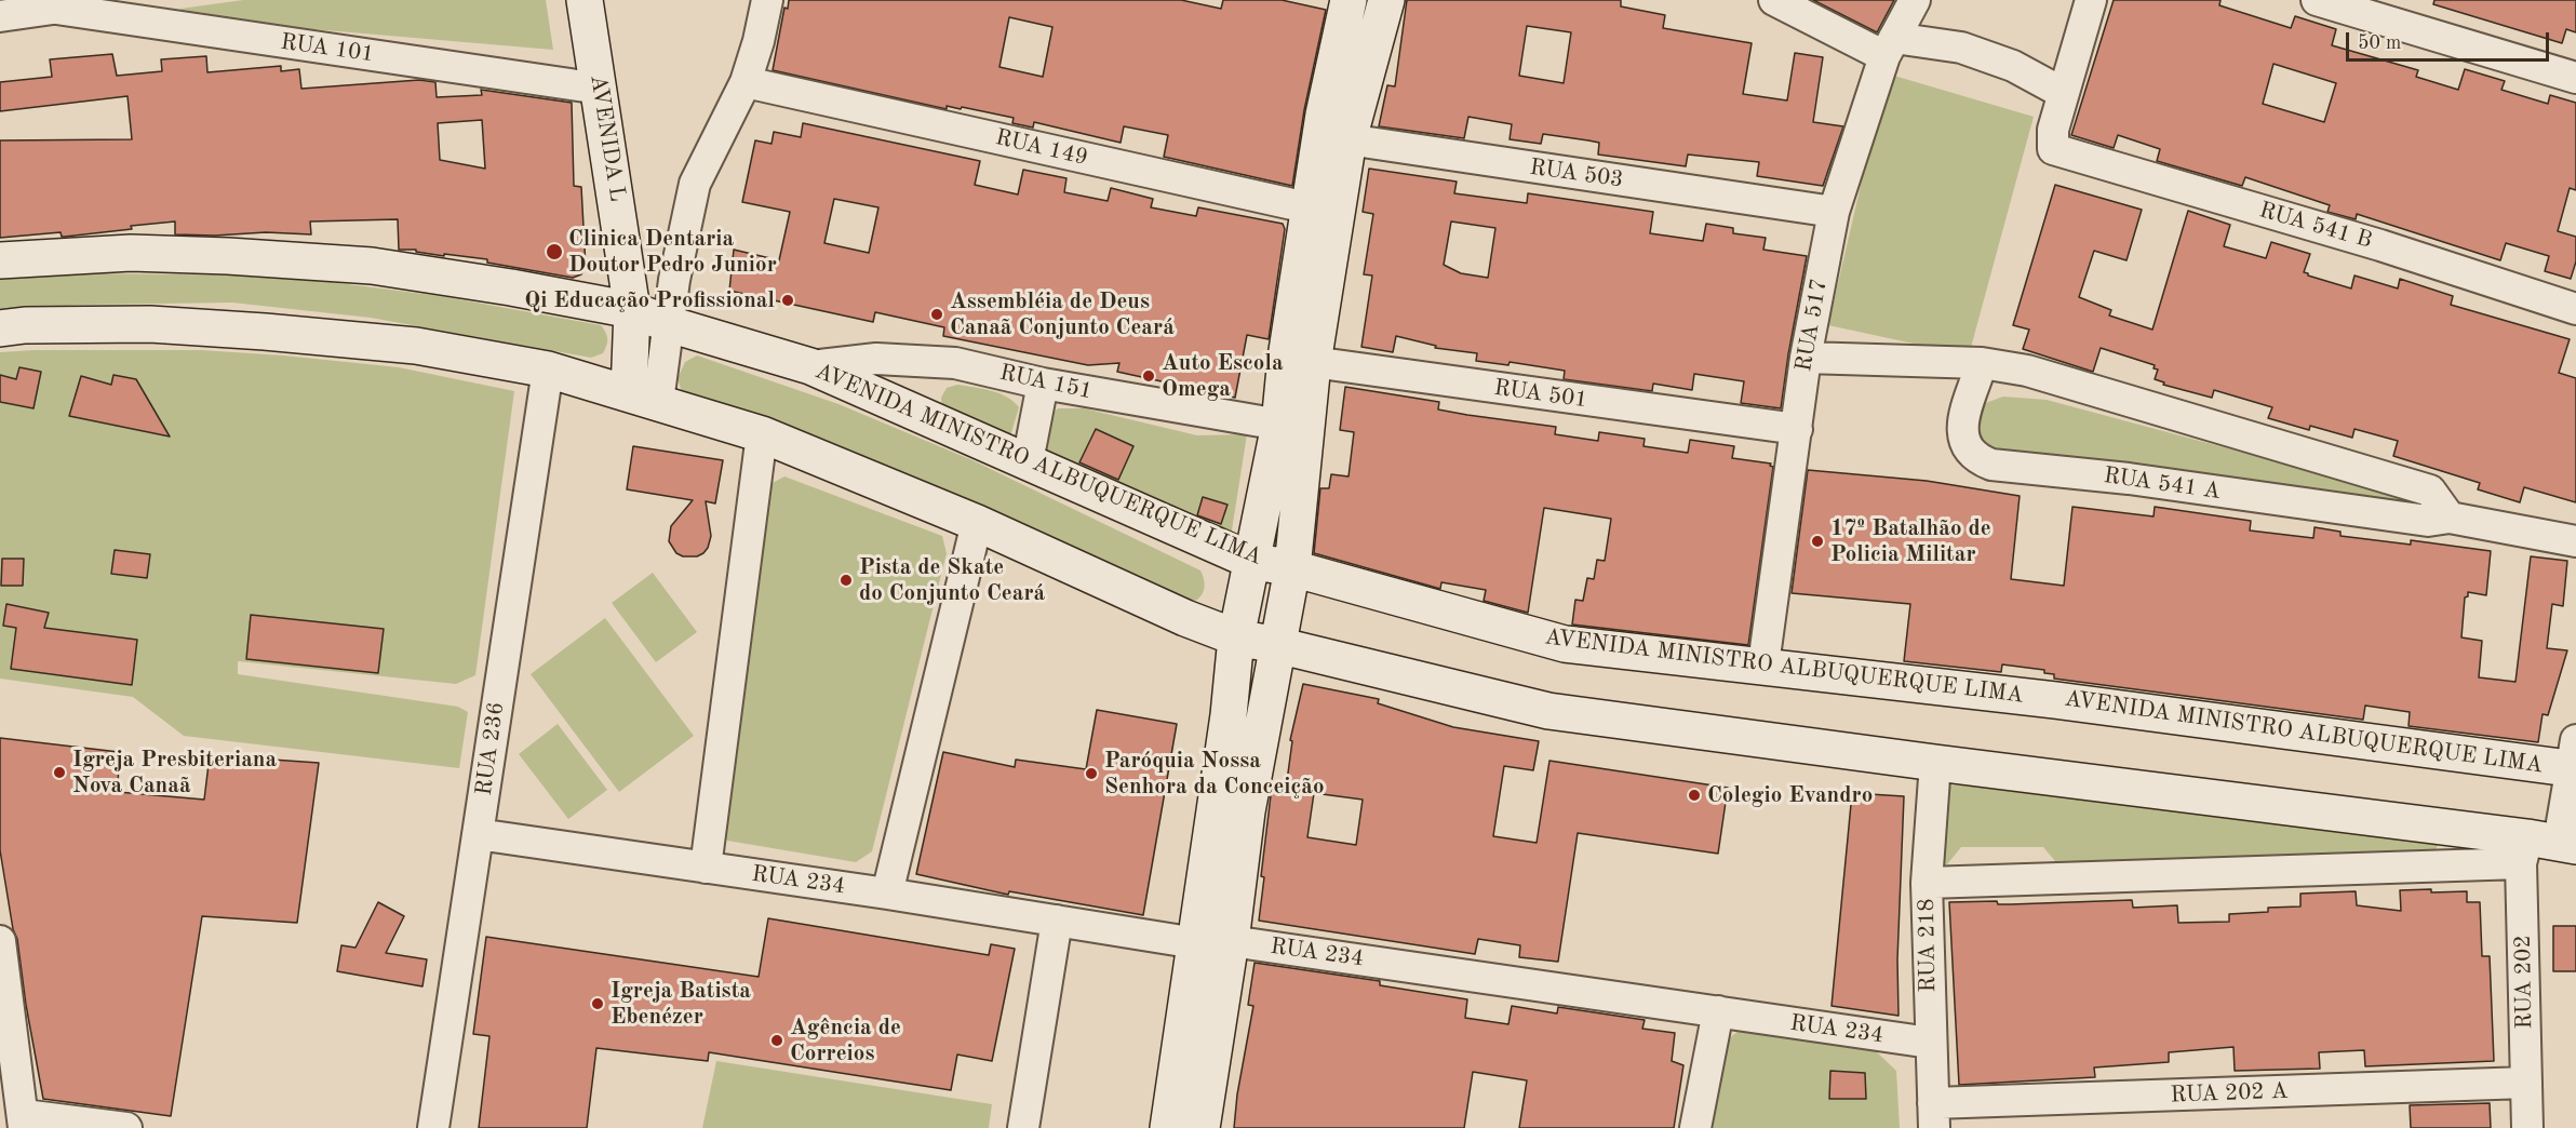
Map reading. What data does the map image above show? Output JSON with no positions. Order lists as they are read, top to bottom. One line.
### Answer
{"streets":{"street":["RUA 101","AVENIDA L","RUA 149","RUA 503","RUA 541 B","RUA 517","RUA 151","RUA 501","AVENIDA MINISTRO ALBUQUERQUE LIMA","RUA 541 A","RUA 236","RUA 234","RUA 218","RUA 202","RUA 202 A"]},"crossings":[["RUA 101","AVENIDA L"],["AVENIDA L","AVENIDA MINISTRO ALBUQUERQUE LIMA"],["RUA 503","RUA 517"],["RUA 517","RUA 501"],["RUA 517","AVENIDA MINISTRO ALBUQUERQUE LIMA"],["RUA 151","AVENIDA MINISTRO ALBUQUERQUE LIMA"],["AVENIDA MINISTRO ALBUQUERQUE LIMA","RUA 202"],["RUA 236","RUA 234"],["RUA 234","RUA 218"],["RUA 218","RUA 202 A"],["RUA 202","RUA 202 A"]],"places":["Clinica Dentaria Doutor Pedro Junior","Qi Educação Profissional","Assembléia de Deus Canaã Conjunto Ceará","Auto Escola Omega","17º Batalhão de Policia Militar","Pista de Skate do Conjunto Ceará","Igreja Presbiteriana Nova Canaã","Paróquia Nossa Senhora da Conceição","Colegio Evandro","Igreja Batista Ebenézer","Agência de Correios"],"scale_bar":"50 m"}
